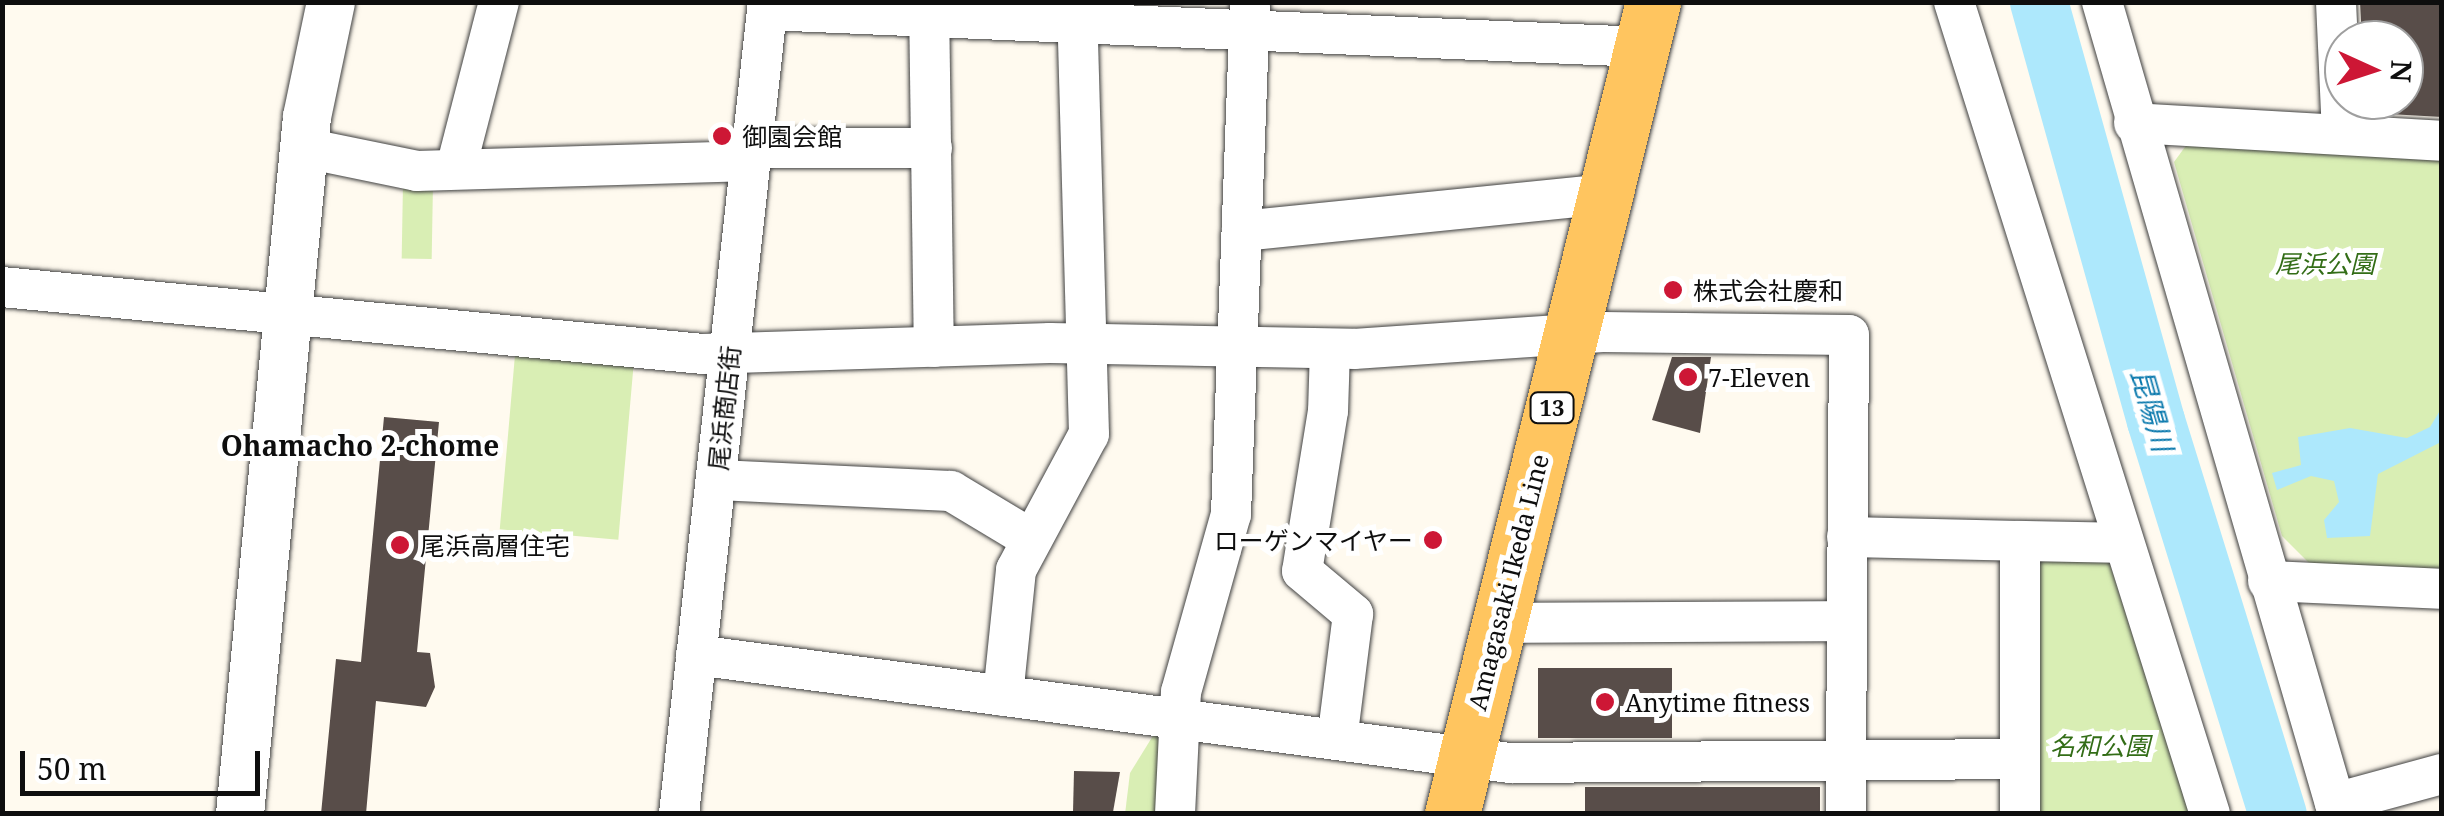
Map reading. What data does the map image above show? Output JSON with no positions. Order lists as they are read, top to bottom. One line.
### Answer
{"streets":{"main road":["13","Amagasaki Ikeda Line"],"street":["尾浜商店街"]},"districts":["Ohamacho 2-chome"],"water":["昆陽川"],"parks":["尾浜公園","名和公園"],"places":["御園会館","株式会社慶和","7-Eleven","ローゲンマイヤー","尾浜高層住宅","Anytime fitness"],"scale_bar":"50 m","north":"right"}
